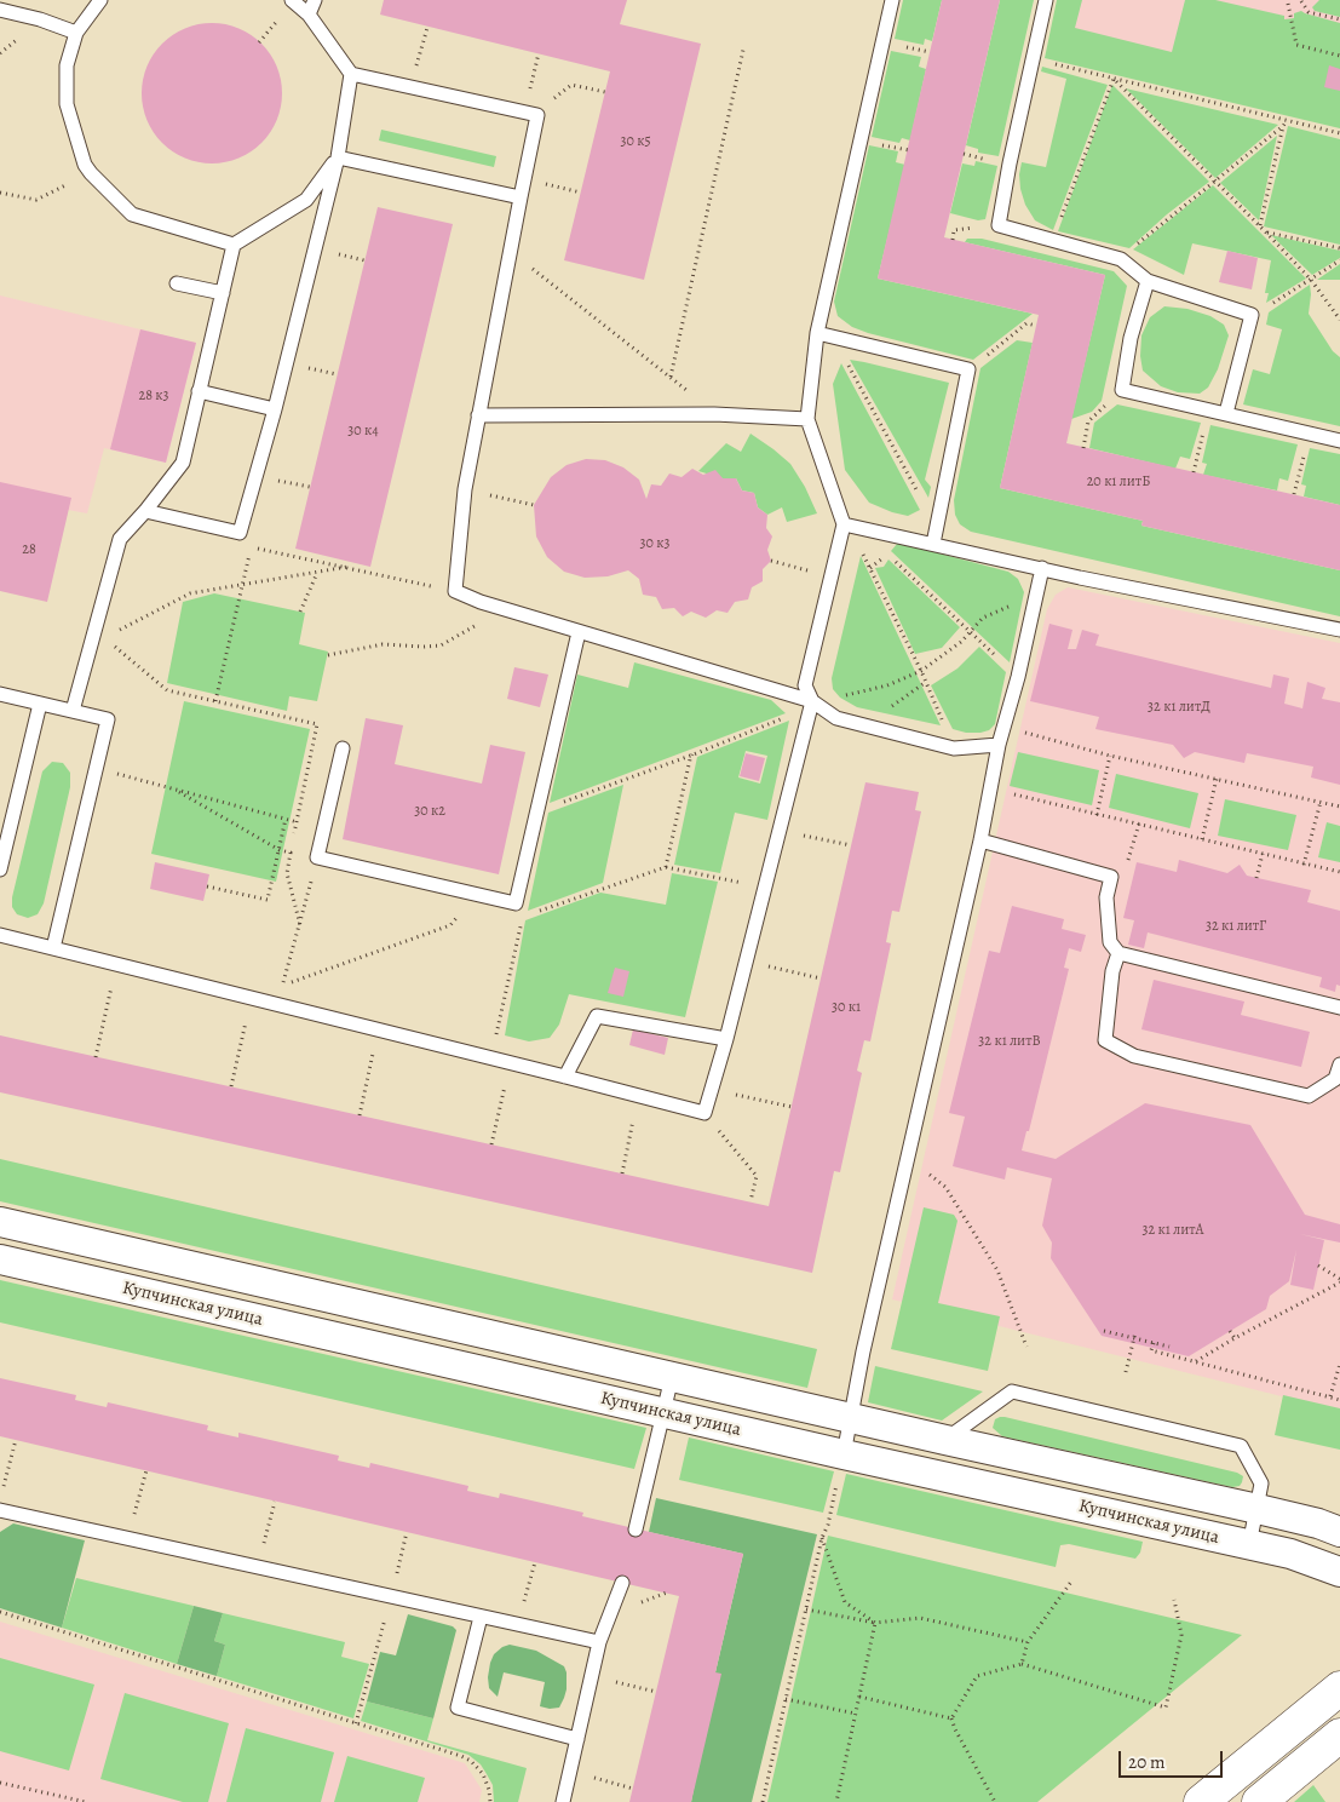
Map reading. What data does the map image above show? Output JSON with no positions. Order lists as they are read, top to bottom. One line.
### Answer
{"streets":{"street":["Купчинская улица"]},"house_numbers":["30 к5","28 к3","30 к4","20 к1 литБ","30 к3","28","32 к1 литД","30 к2","32 к1 литГ","30 к1","32 к1 литВ","32 к1 литА"],"scale_bar":"20 m"}
